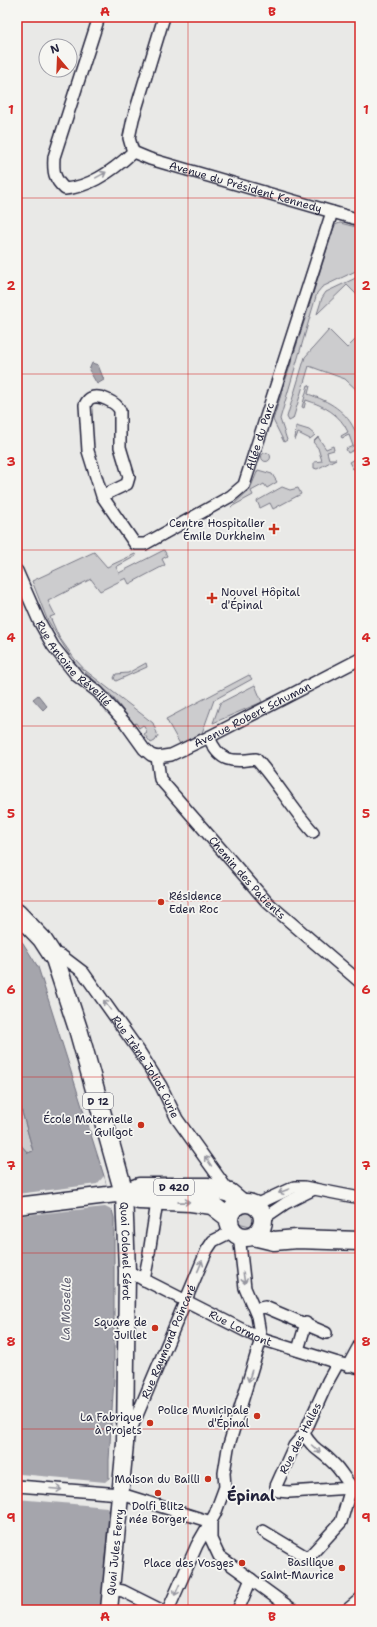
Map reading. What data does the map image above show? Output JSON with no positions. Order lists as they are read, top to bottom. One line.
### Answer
{"streets":{"main road":["D 12","D 420","Quai Colonel Sérot"],"street":["Avenue du Président Kennedy","Allée du Parc","Rue Antoine Réveillé","Avenue Robert Schuman","Chemin des Patients","Rue Irène Joliot Curie","Rue Lormont","Rue Raymond Poincaré","Rue des Halles","Quai Jules Ferry"]},"crossings":[["Avenue du Président Kennedy","Allée du Parc"],["Rue Antoine Réveillé","Avenue Robert Schuman"],["Rue Antoine Réveillé","Chemin des Patients"],["Avenue Robert Schuman","Chemin des Patients"],["Rue Irène Joliot Curie","D 420"],["Rue Irène Joliot Curie","Quai Colonel Sérot"],["Rue Irène Joliot Curie","Rue Raymond Poincaré"],["D 420","Quai Colonel Sérot"],["D 420","Rue Raymond Poincaré"],["Quai Colonel Sérot","Rue Lormont"],["Quai Colonel Sérot","Rue Raymond Poincaré"],["Quai Colonel Sérot","Quai Jules Ferry"],["Rue Lormont","Rue Raymond Poincaré"],["Rue Lormont","Rue des Halles"]],"one_way":["Rue Irène Joliot Curie","Rue Raymond Poincaré"],"districts":["Épinal"],"water":["La Moselle"],"places":{"health":["Centre Hospitalier Émile Durkheim","Nouvel Hôpital d'Épinal"],"other":["Résidence Eden Roc","École Maternelle - Guilgot","Square de Juillet","Police Municipale d'Épinal","La Fabrique à Projets","Maison du Bailli","Dolfi Blitz née Borger","Place des Vosges","Basilique Saint-Maurice"]},"north":"top","grid":{"columns":["A","B"],"rows":["1","2","3","4","5","6","7","8","9"]}}
